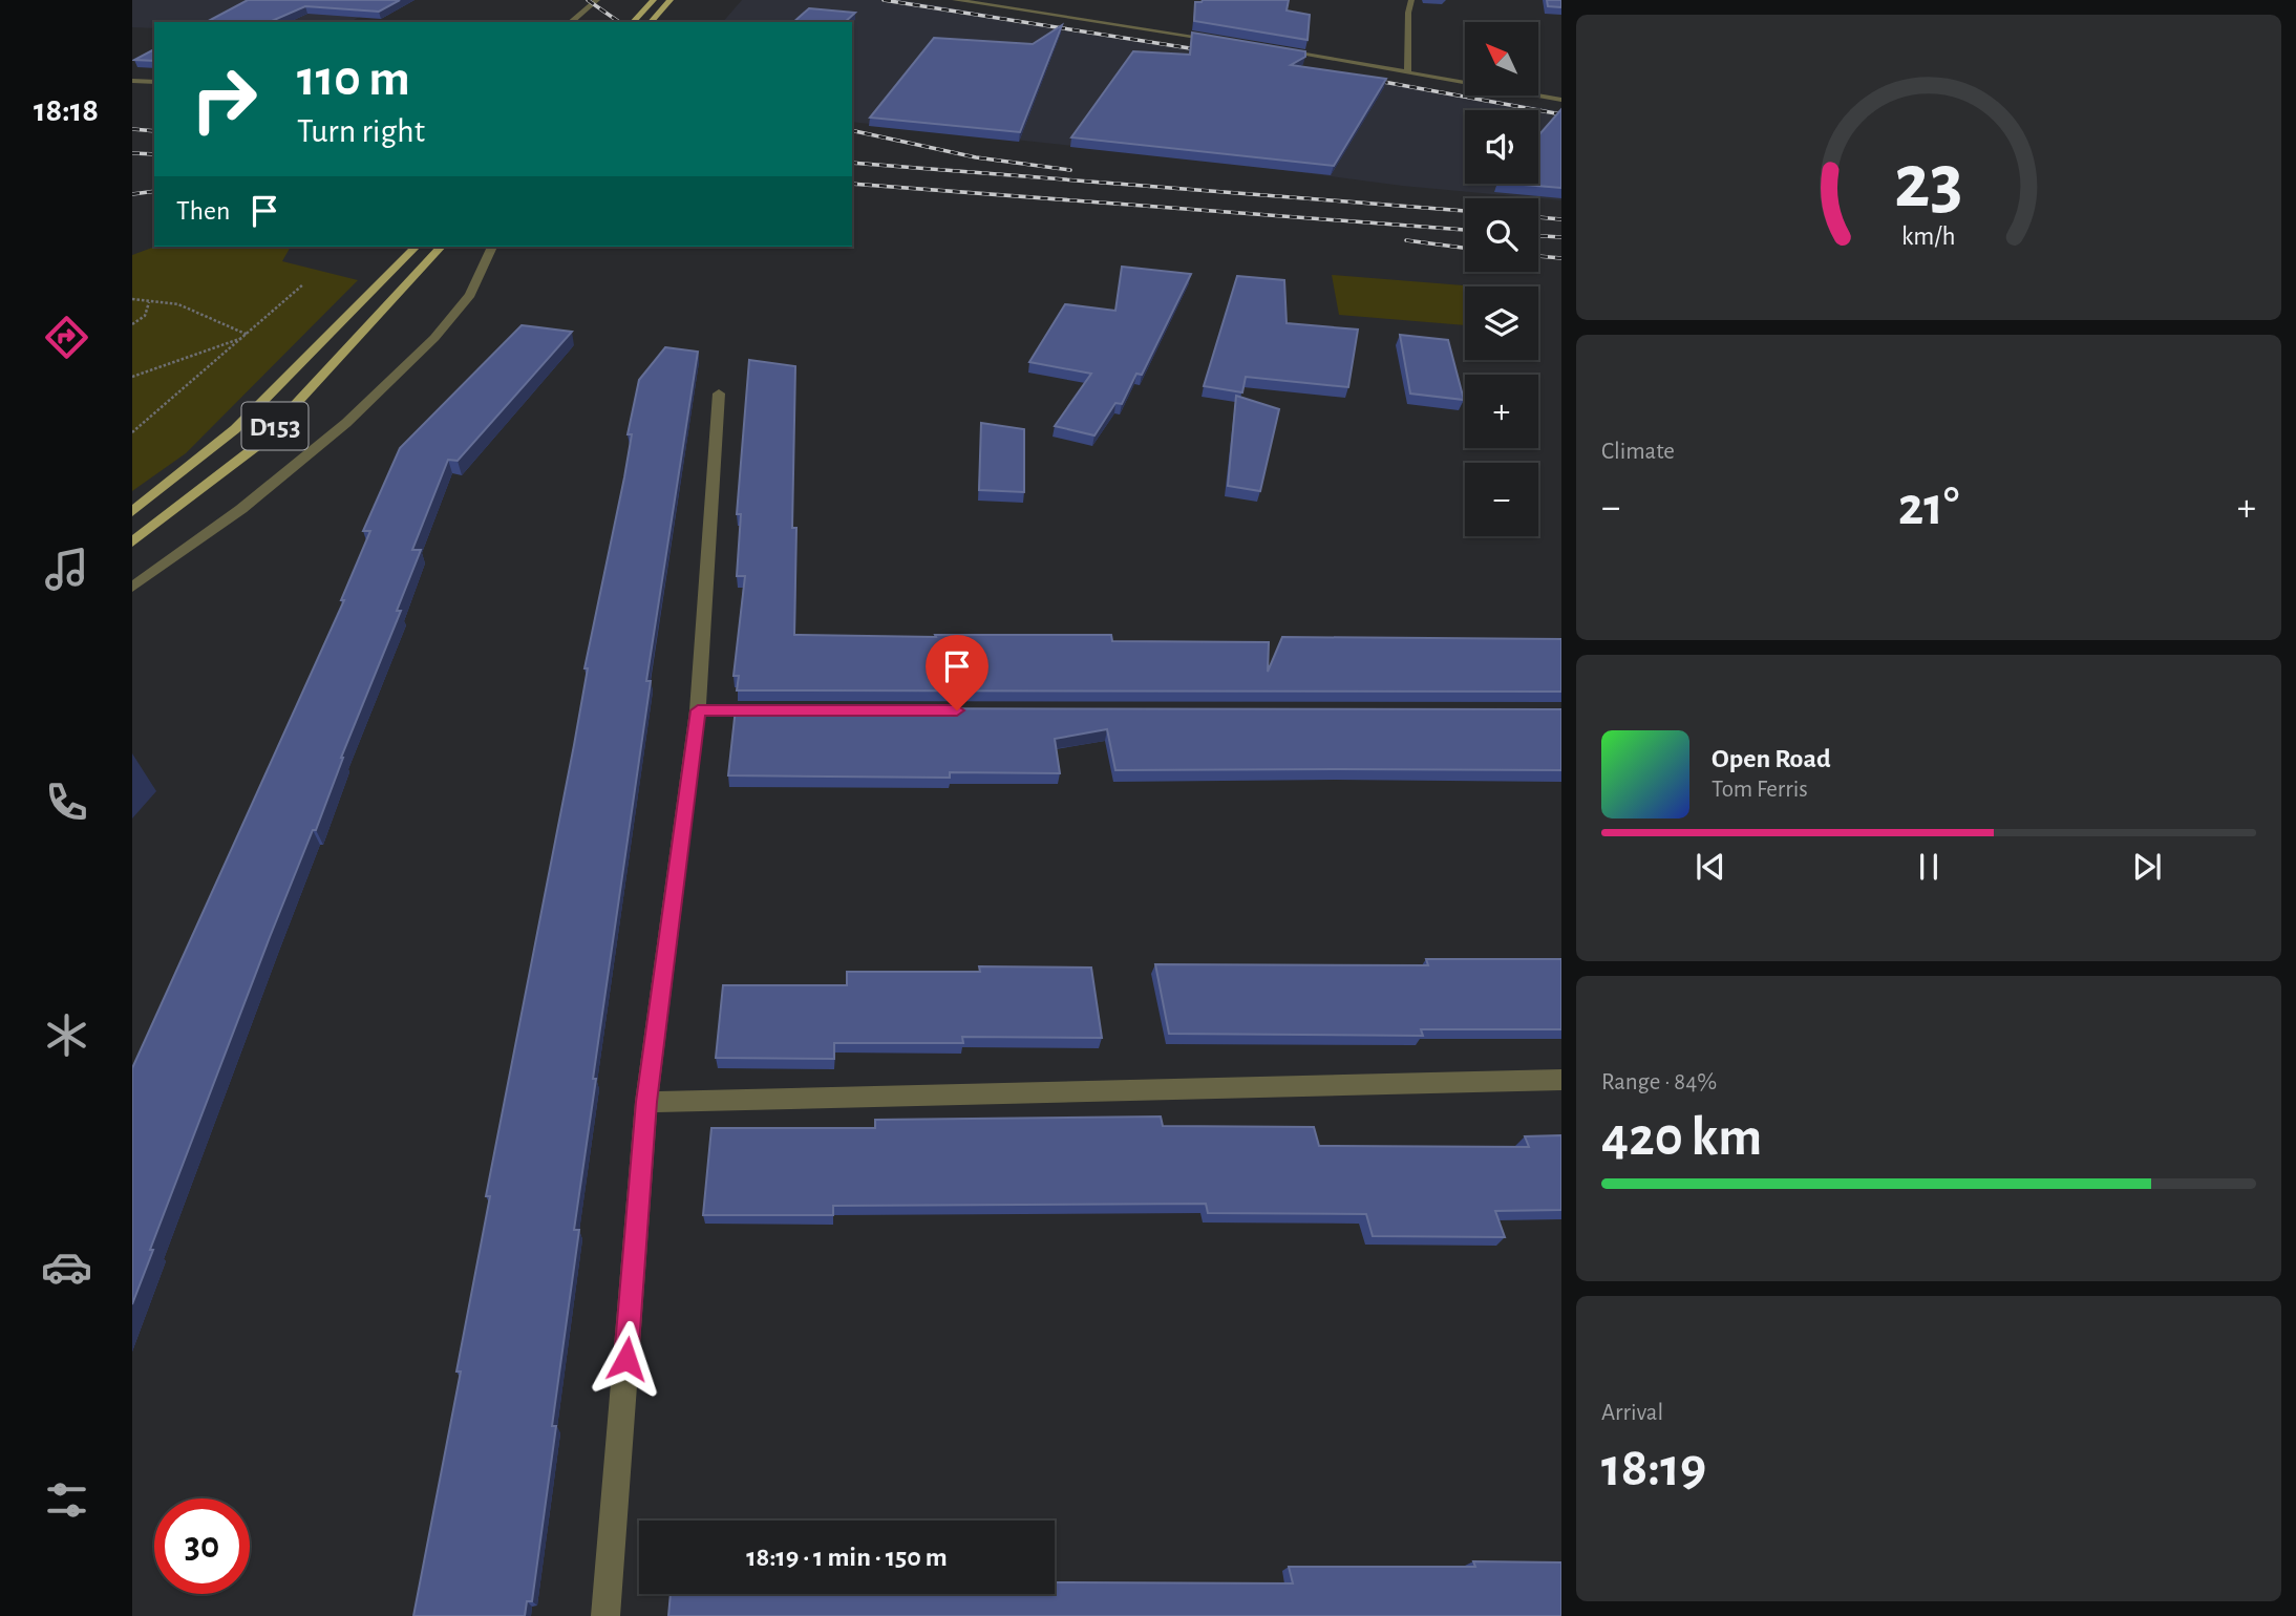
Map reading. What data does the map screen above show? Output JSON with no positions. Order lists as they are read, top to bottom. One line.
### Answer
{"streets":{"main road":["D153"]},"north":"top left","page":{"tabs":"18:18","map_buttons":["+","−"],"turn":["110 m","Turn right"],"then":"Then","tile":["Climate",["Range · 84%","420 km"],["Arrival","18:19"]],"heat":["−","21°","+"],"song":["Open Road","Tom Ferris"],"limit":"30","trip":"18:19 · 1 min · 150 m","gauge":["23","km/h"]}}
